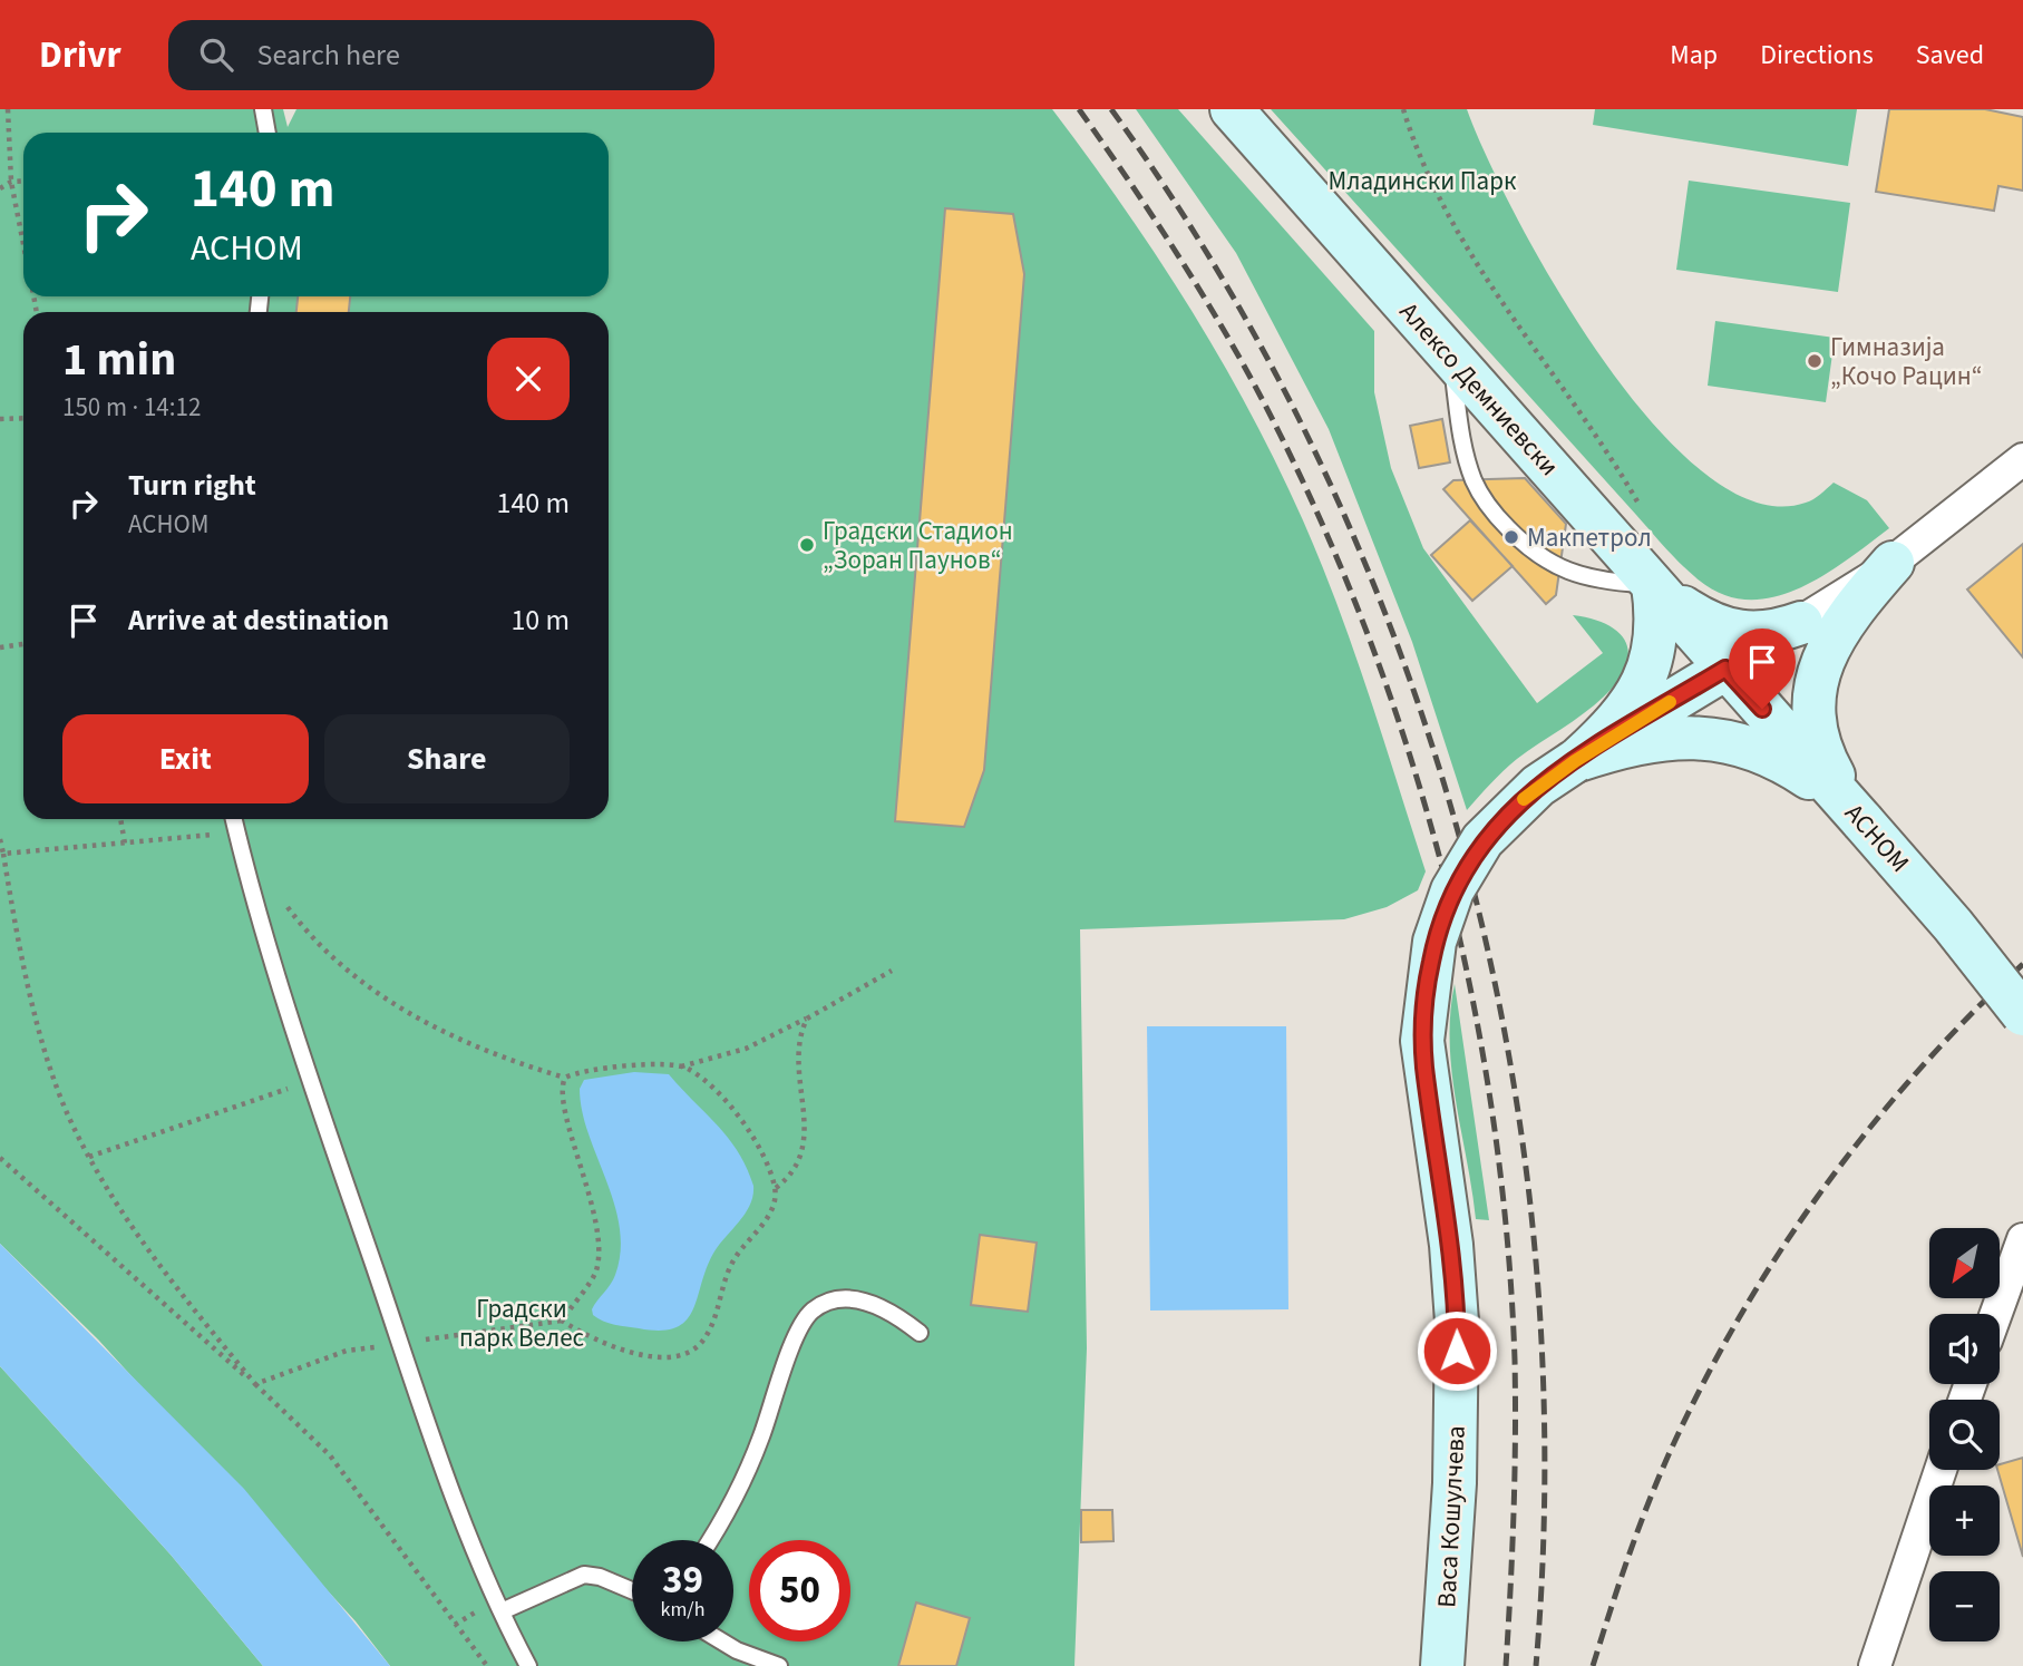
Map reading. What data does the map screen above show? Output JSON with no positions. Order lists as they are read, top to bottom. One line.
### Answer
{"streets":{"main road":["Алексо Демниевски","АСНОМ","Васа Кошулчева"]},"crossings":[["Алексо Демниевски","АСНОМ"]],"parks":["Младински Парк","Градски парк Велес"],"places":["Гимназија „Кочо Рацин“","Макпетрол","Градски Стадион „Зоран Паунов“"],"north":"bottom left","page":{"header":"Drivr","search":"Search here","nav":["Map","Directions","Saved"],"turn":["140 m","АСНОМ"],"heading":["1 min","150 m · 14:12"],"list":[{"name":"Turn right","note":"АСНОМ","value":"140 m"},{"name":"Arrive at destination","value":"10 m"}],"buttons":["Exit","Share"],"map_buttons":["+","−"],"speed":"39 km/h","limit":"50"}}
